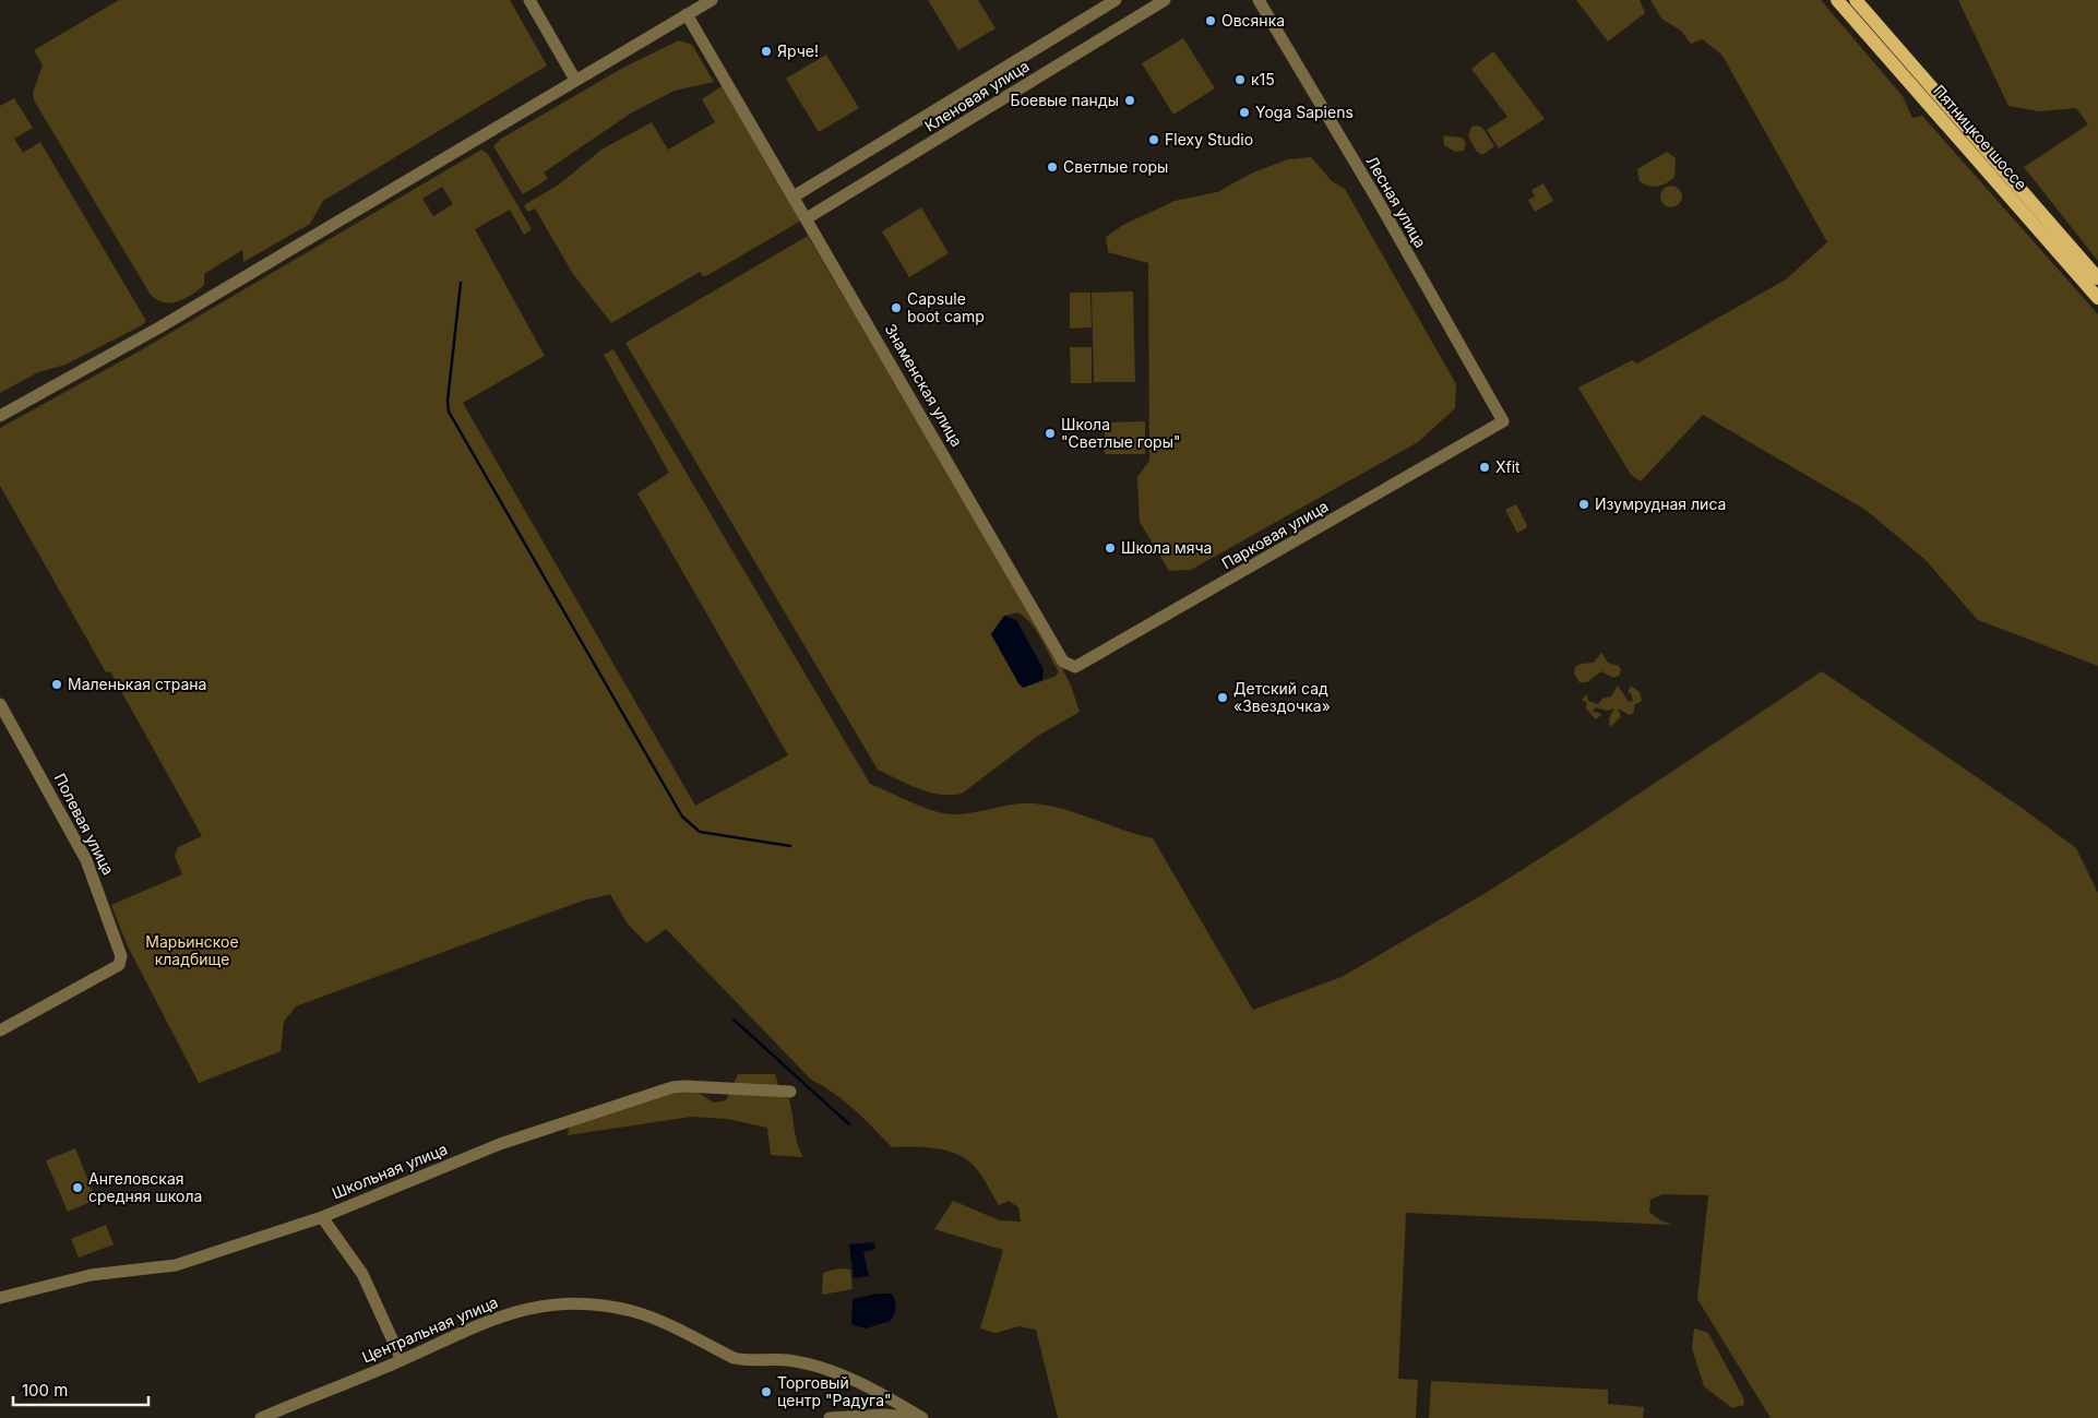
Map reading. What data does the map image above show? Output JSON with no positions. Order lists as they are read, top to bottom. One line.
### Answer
{"streets":{"main road":["Пятницкое шоссе"],"street":["Кленовая улица","Лесная улица","Знаменская улица","Парковая улица","Полевая улица","Школьная улица","Центральная улица"]},"crossings":[["Кленовая улица","Знаменская улица"],["Лесная улица","Парковая улица"],["Знаменская улица","Парковая улица"]],"parks":["Марьинское кладбище"],"places":["Овсянка","Ярче!","к15","Боевые панды","Yoga Sapiens","Flexy Studio","Светлые горы","Capsule boot camp","Школа \"Светлые горы\"","Xfit","Изумрудная лиса","Школа мяча","Маленькая страна","Детский сад «Звездочка»","Ангеловская средняя школа","Торговый центр \"Радуга\""],"scale_bar":"100 m"}
